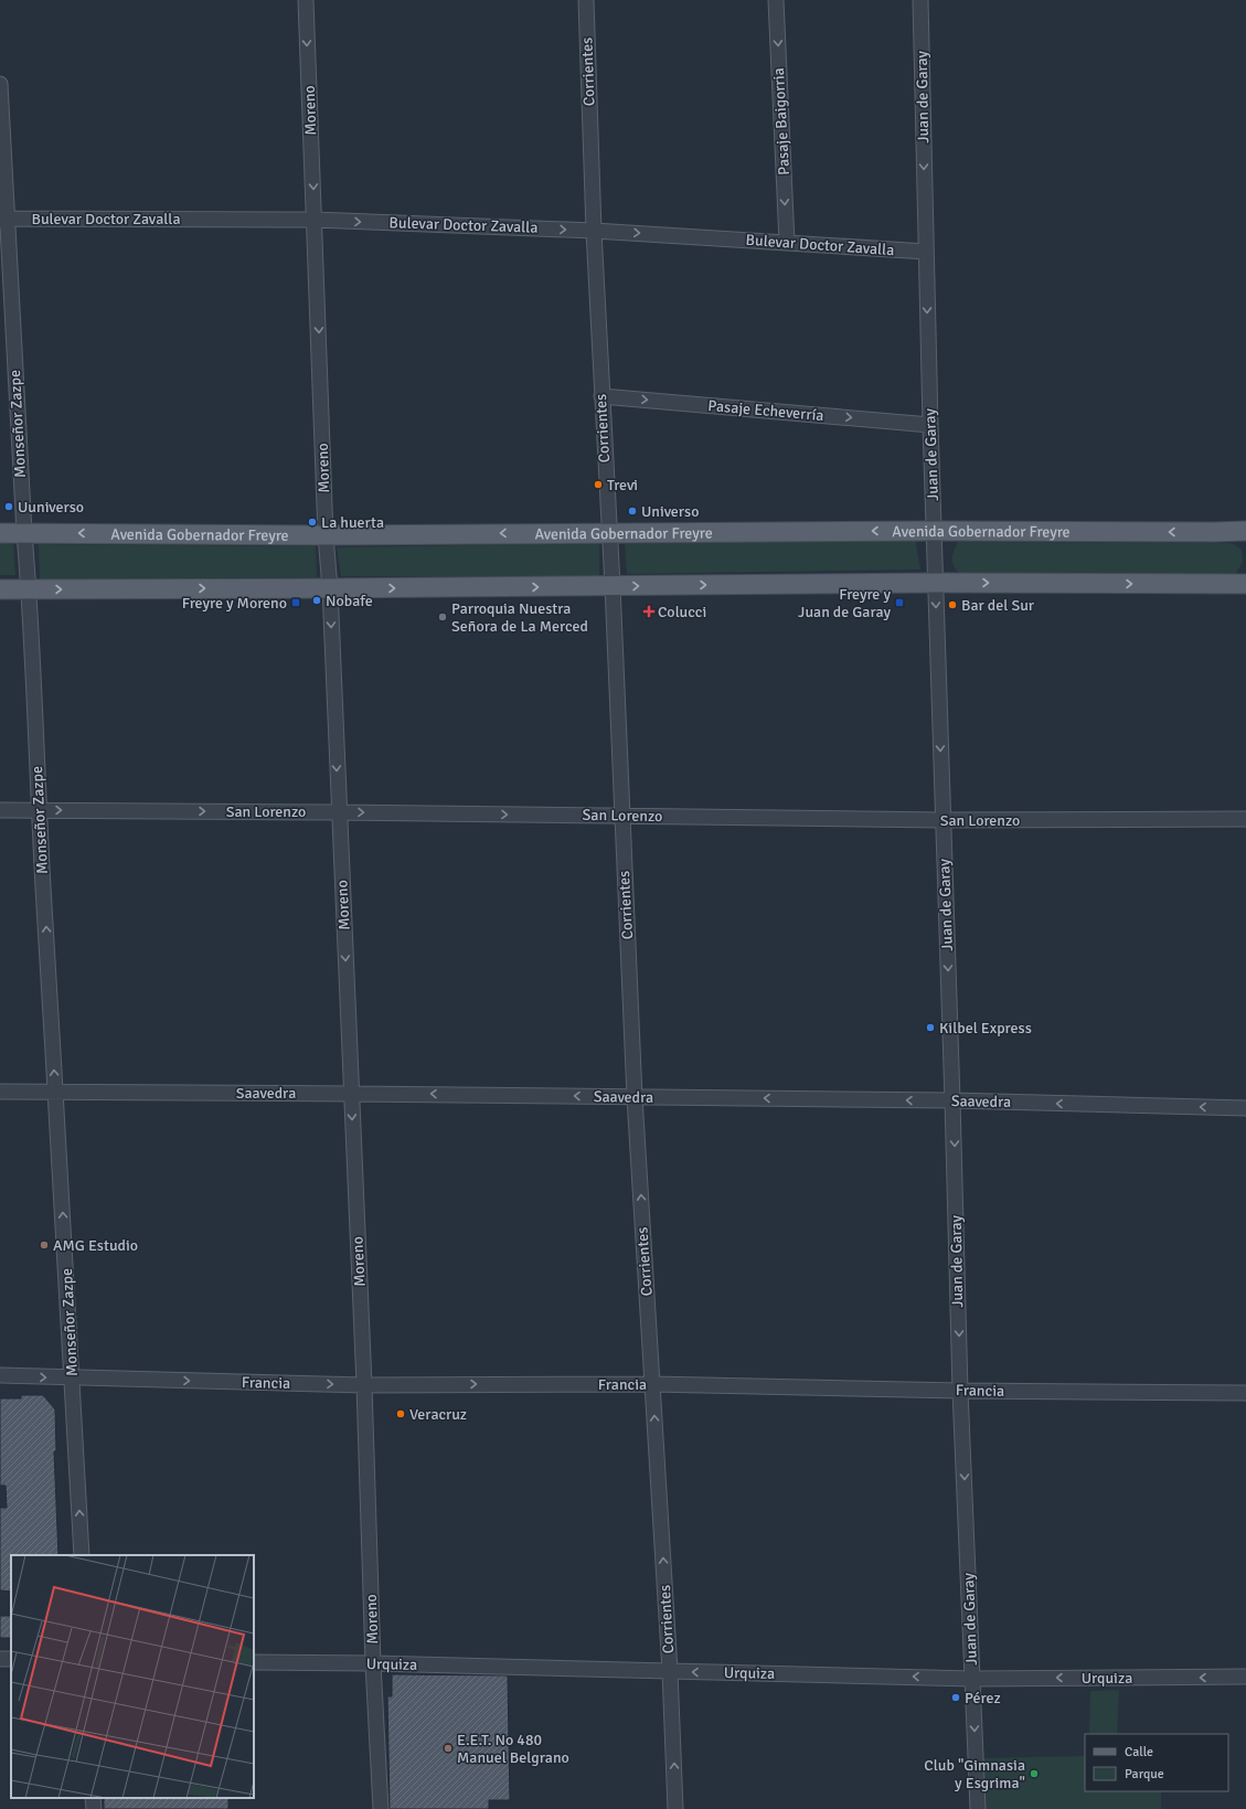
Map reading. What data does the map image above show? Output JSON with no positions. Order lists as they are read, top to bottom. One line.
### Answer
{"streets":{"main road":["Avenida Gobernador Freyre"],"street":["Corrientes","Juan de Garay","Moreno","Pasaje Baigorria","Bulevar Doctor Zavalla","Pasaje Echeverría","Monseñor Zazpe","San Lorenzo","Saavedra","Francia","Urquiza"]},"crossings":[["Corrientes","Bulevar Doctor Zavalla"],["Corrientes","Pasaje Echeverría"],["Corrientes","Avenida Gobernador Freyre"],["Corrientes","San Lorenzo"],["Corrientes","Saavedra"],["Corrientes","Francia"],["Corrientes","Urquiza"],["Juan de Garay","Bulevar Doctor Zavalla"],["Juan de Garay","Pasaje Echeverría"],["Juan de Garay","Avenida Gobernador Freyre"],["Juan de Garay","San Lorenzo"],["Juan de Garay","Saavedra"],["Juan de Garay","Francia"],["Juan de Garay","Urquiza"],["Moreno","Bulevar Doctor Zavalla"],["Moreno","Avenida Gobernador Freyre"],["Moreno","San Lorenzo"],["Moreno","Saavedra"],["Moreno","Francia"],["Moreno","Urquiza"],["Pasaje Baigorria","Bulevar Doctor Zavalla"],["Bulevar Doctor Zavalla","Monseñor Zazpe"],["Monseñor Zazpe","Avenida Gobernador Freyre"],["Monseñor Zazpe","San Lorenzo"],["Monseñor Zazpe","Saavedra"],["Monseñor Zazpe","Francia"]],"one_way":["Corrientes","Juan de Garay","Moreno","Pasaje Baigorria","Bulevar Doctor Zavalla","Pasaje Echeverría","Monseñor Zazpe","San Lorenzo","Saavedra","Francia","Urquiza"],"places":{"other":["Trevi","Uuniverso","Universo","La huerta","Nobafe","Bar del Sur","Parroquia Nuestra Señora de La Merced","Kilbel Express","AMG Estudio","Veracruz","Pérez","E.E.T. No 480 Manuel Belgrano","Club \"Gimnasia y Esgrima\""],"transit":["Freyre y Moreno","Freyre y Juan de Garay"],"health":["Colucci"]},"legend":["Calle","Parque"]}
